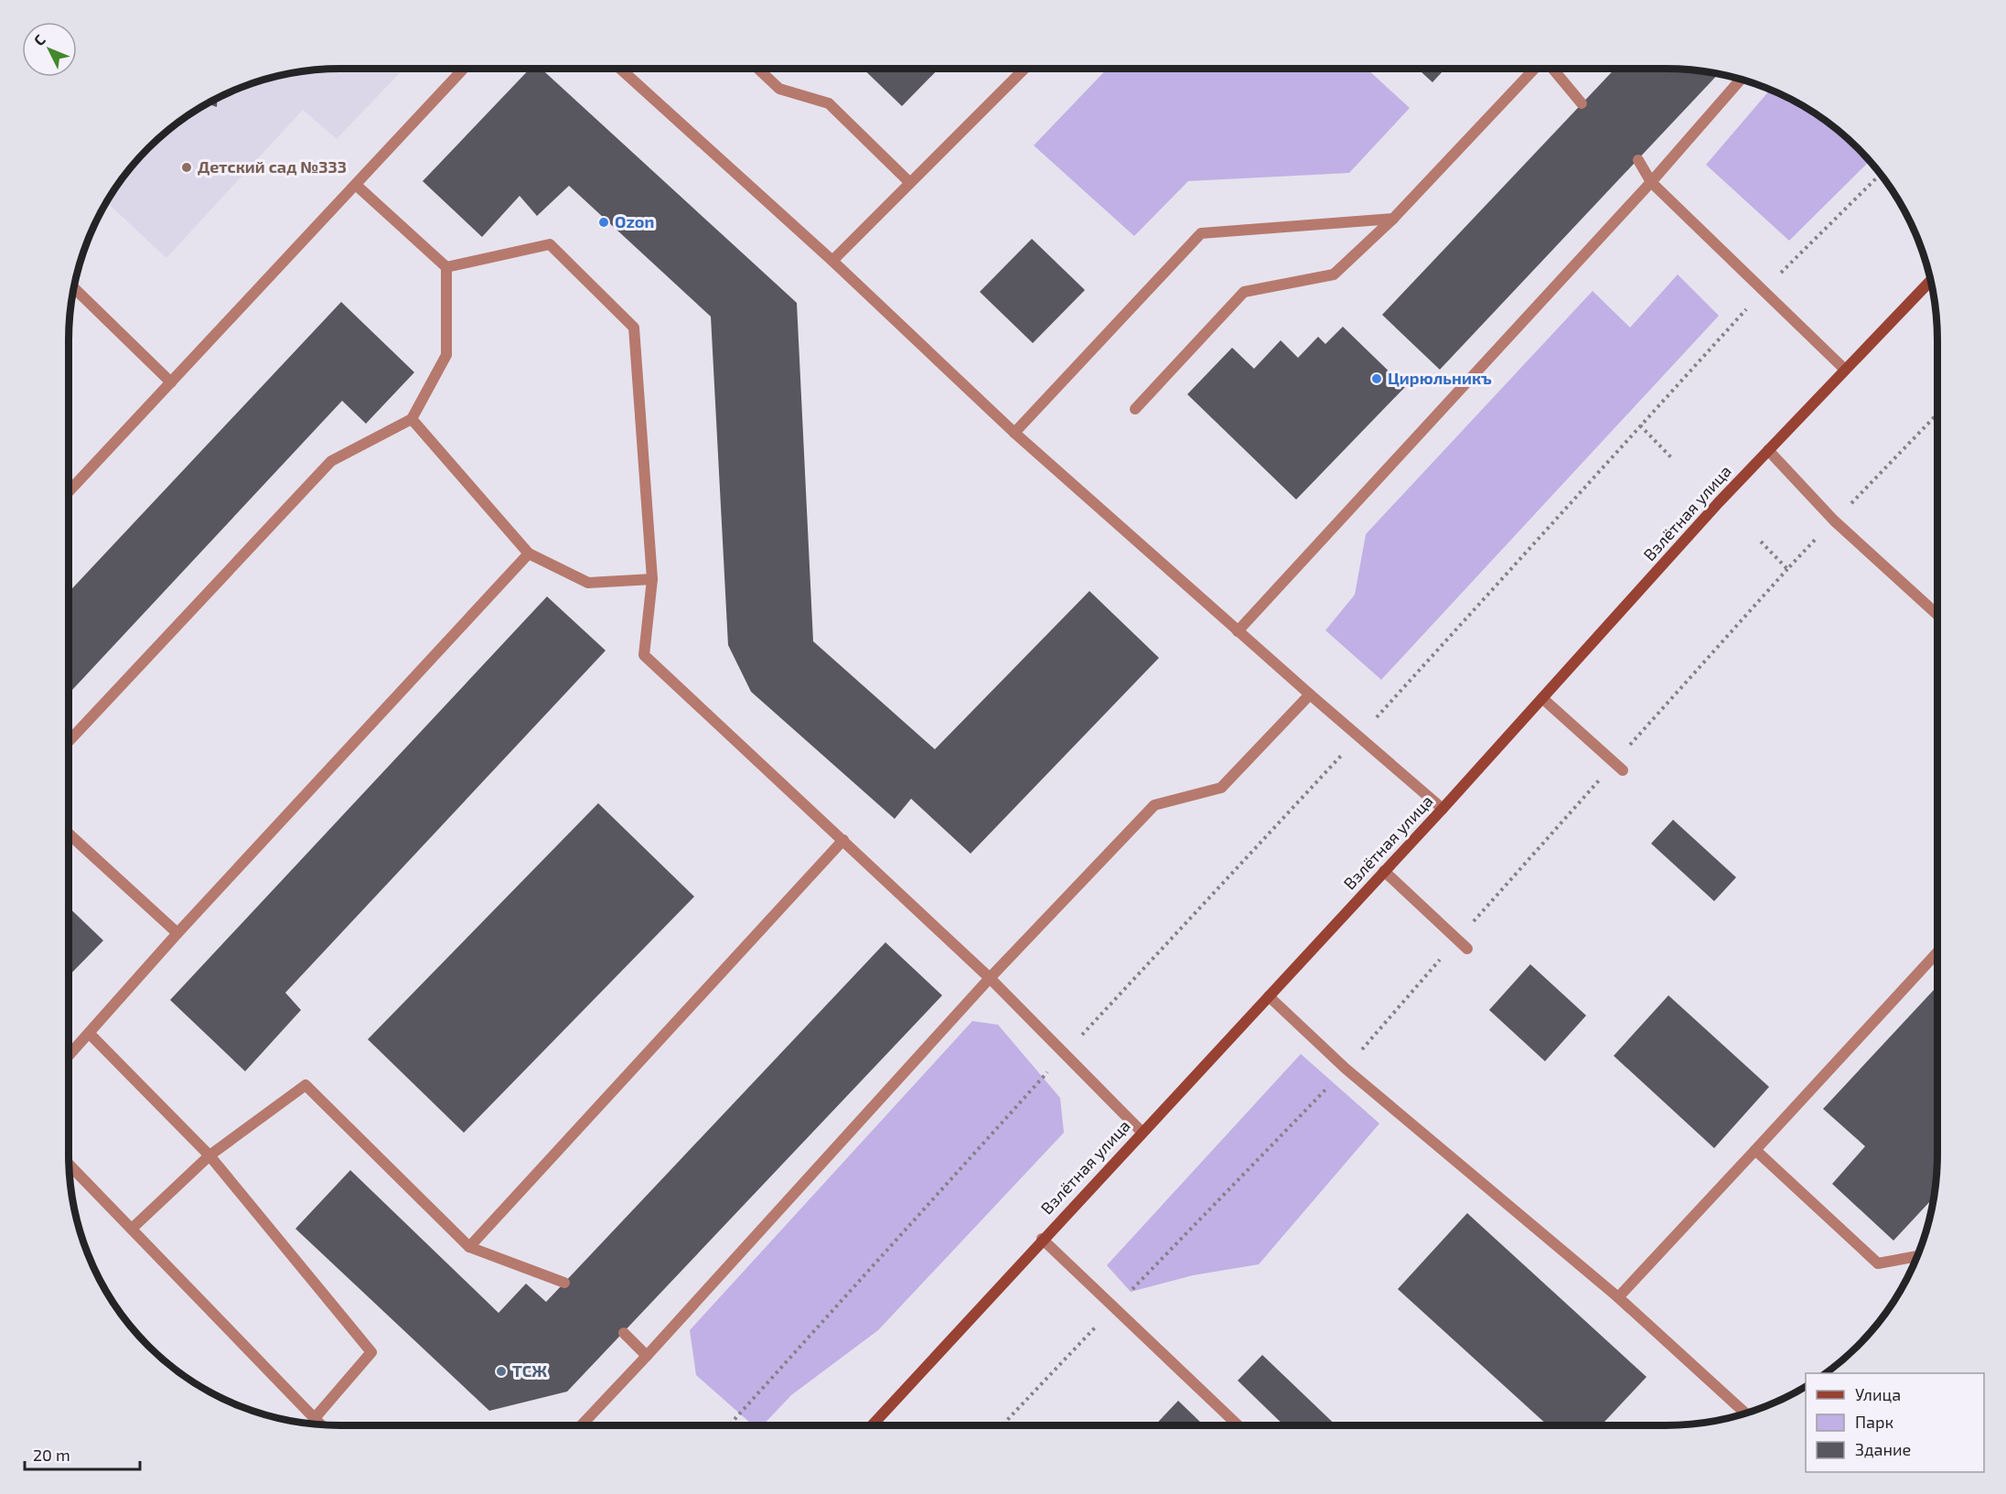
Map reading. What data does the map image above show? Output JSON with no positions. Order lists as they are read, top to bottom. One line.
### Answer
{"streets":{"main road":["Взлётная улица"]},"places":["Детский сад №333","Ozon","Цирюльникъ","ТСЖ"],"legend":["Улица","Парк","Здание"],"scale_bar":"20 m","north":"top left"}
